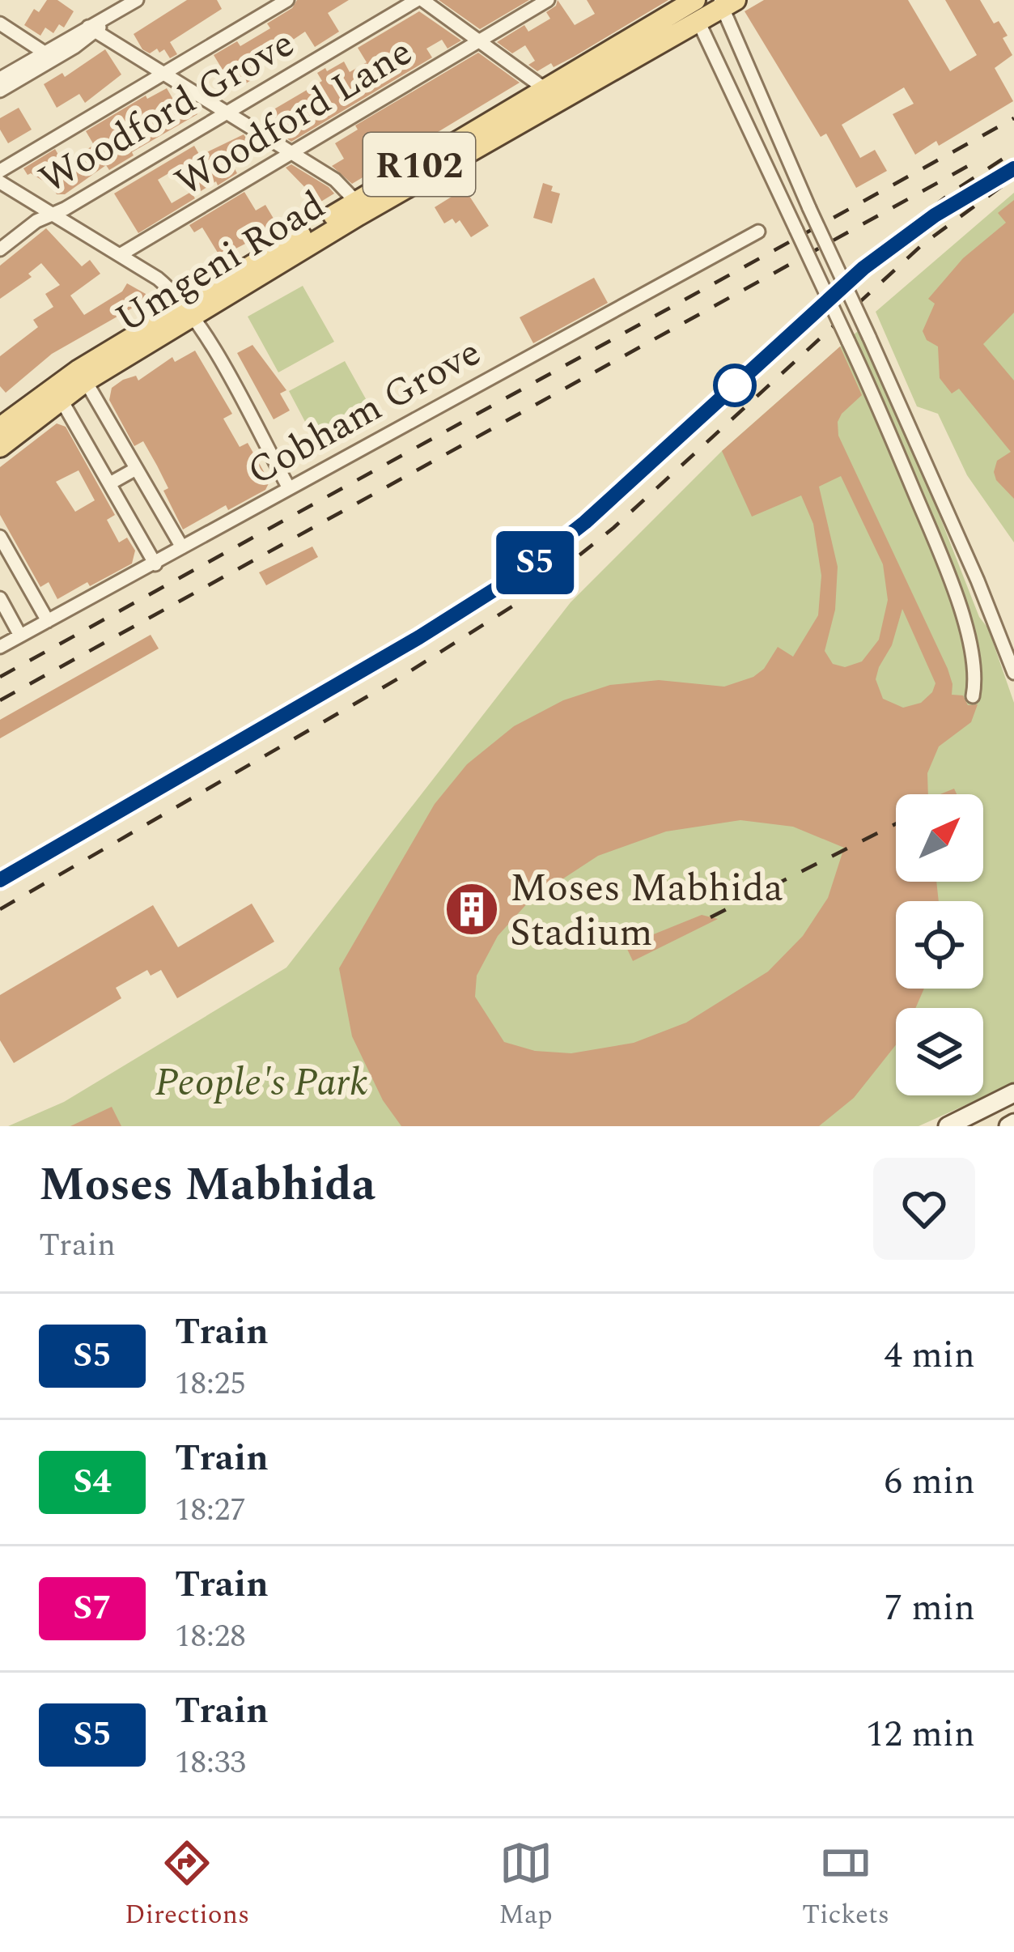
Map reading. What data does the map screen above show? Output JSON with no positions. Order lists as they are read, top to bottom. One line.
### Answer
{"streets":{"main road":["R102","Umgeni Road"],"street":["Woodford Grove","Woodford Lane","Cobham Grove"]},"parks":["People's Park"],"places":{"building":["Moses Mabhida Stadium"]},"north":"top right","page":{"on_map":"S5","heading":["Moses Mabhida","Train"],"list":[{"mark":"S5","name":"Train","note":"18:25","value":"4 min"},{"mark":"S4","name":"Train","note":"18:27","value":"6 min"},{"mark":"S7","name":"Train","note":"18:28","value":"7 min"},{"mark":"S5","name":"Train","note":"18:33","value":"12 min"}],"tabs":["Directions","Map","Tickets"]}}
